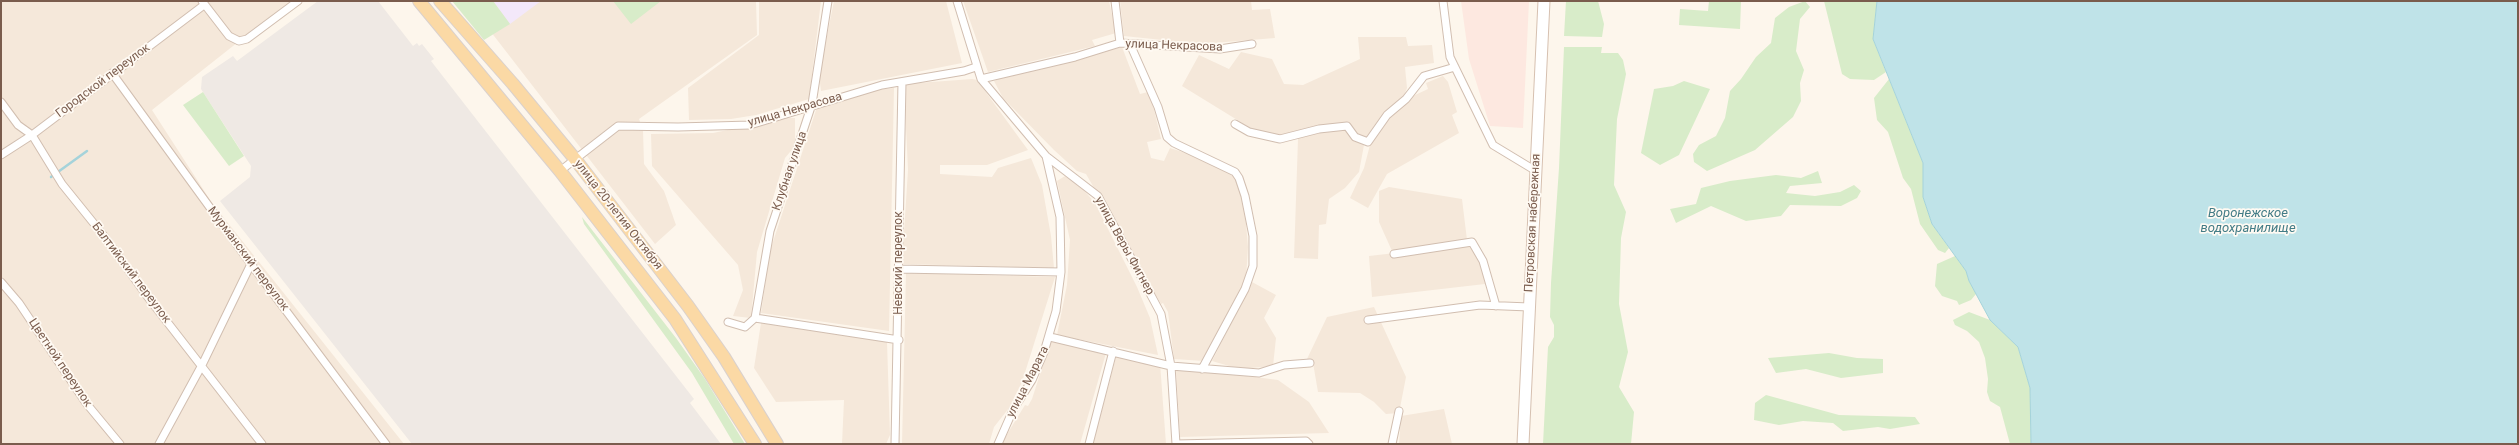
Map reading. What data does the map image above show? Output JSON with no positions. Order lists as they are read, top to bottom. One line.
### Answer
{"streets":{"main road":["улица 20-летия Октября","Петровская набережная"],"street":["улица Некрасова","Городской переулок","Клубная улица","улица Веры Фигнер","Мурманский переулок","Невский переулок","Балтийский переулок","Цветной переулок","улица Марата"]},"crossings":[["улица Некрасова","Клубная улица"],["улица Некрасова","улица 20-летия Октября"],["улица Некрасова","улица Веры Фигнер"],["улица Некрасова","Невский переулок"],["Городской переулок","Мурманский переулок"],["Городской переулок","Балтийский переулок"],["улица Веры Фигнер","улица Марата"]],"water":["Воронежское водохранилище"]}
